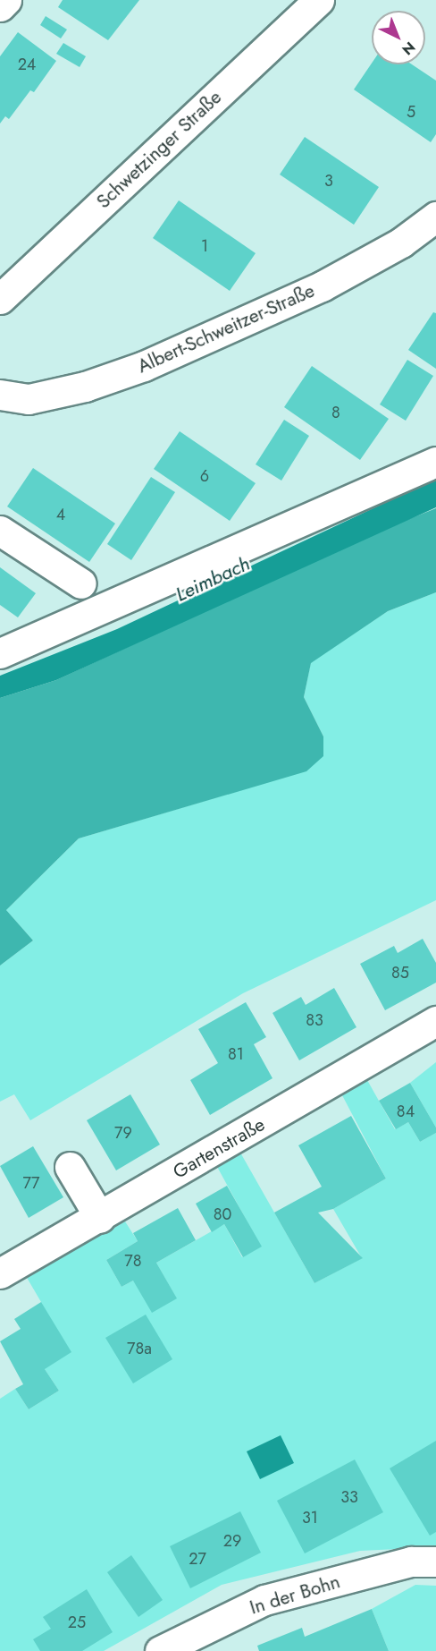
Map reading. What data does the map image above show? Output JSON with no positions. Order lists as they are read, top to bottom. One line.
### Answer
{"streets":{"street":["Schwetzinger Straße","Albert-Schweitzer-Straße","Gartenstraße","In der Bohn"]},"water":["Leimbach"],"house_numbers":["24","5","3","1","8","6","4","85","83","81","84","79","77","80","78","78a","33","31","29","27","25"],"north":"bottom right"}
